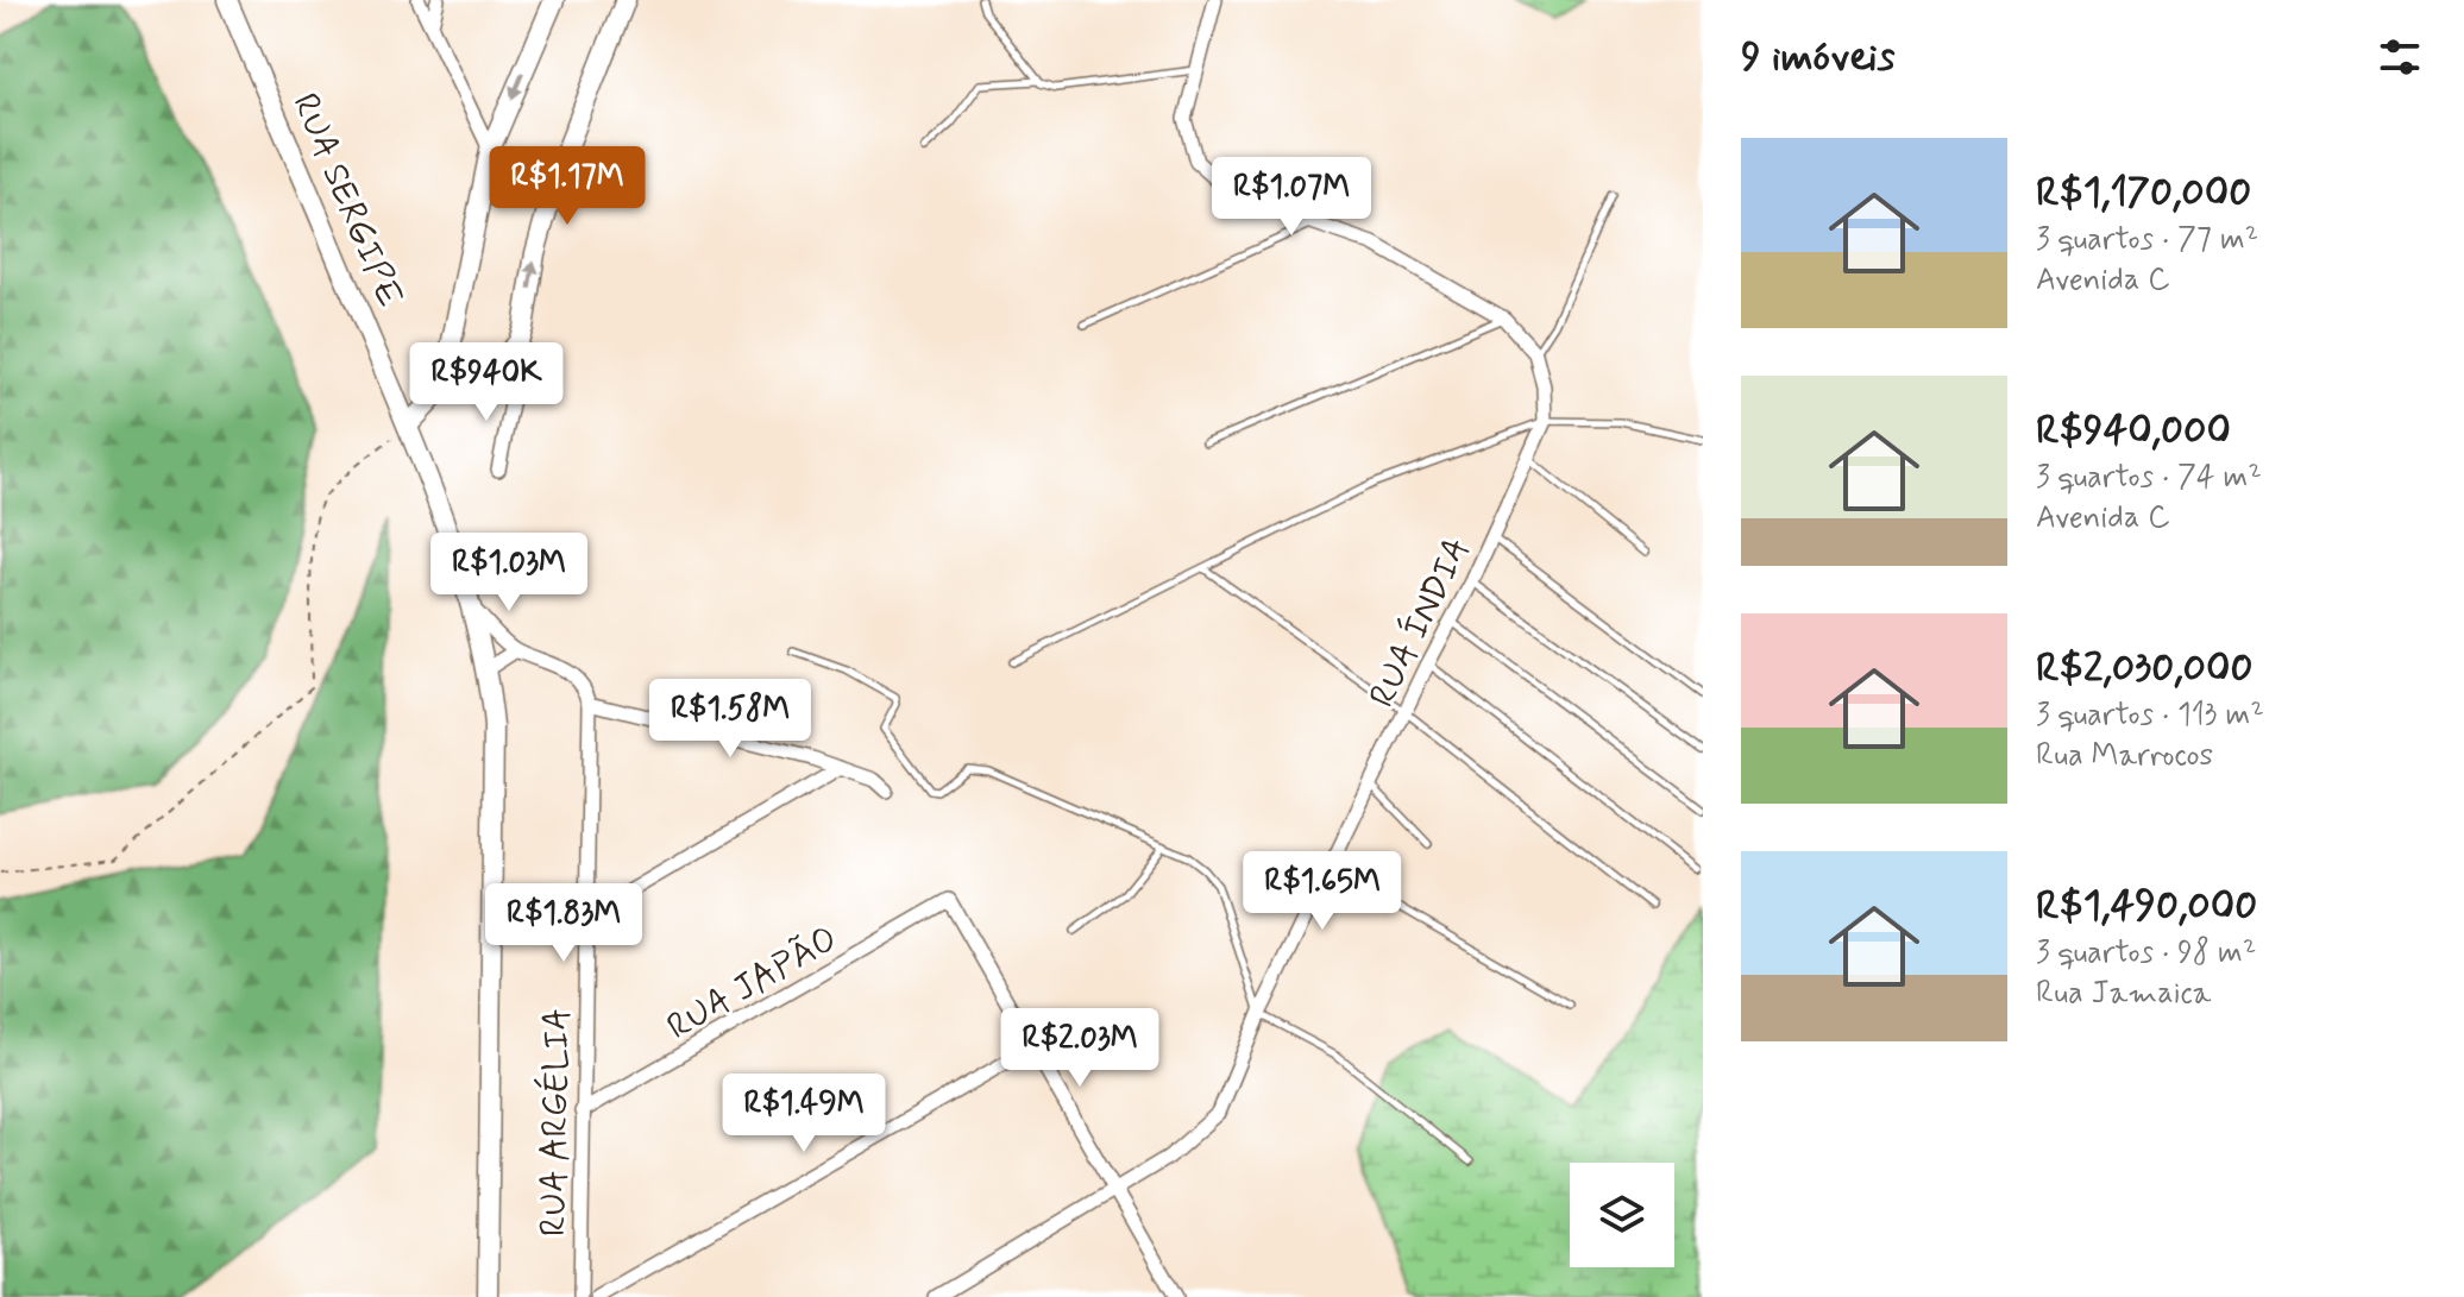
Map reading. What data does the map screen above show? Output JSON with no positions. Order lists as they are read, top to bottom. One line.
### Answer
{"streets":{"main road":["RUA SERGIPE"],"street":["RUA ÍNDIA","RUA JAPÃO","RUA ARGÉLIA"]},"crossings":[["RUA JAPÃO","RUA ARGÉLIA"]],"page":{"heading":"9 imóveis","list":[{"name":"R$1,170,000","note":"3 quartos · 77 m² · Avenida C"},{"name":"R$940,000","note":"3 quartos · 74 m² · Avenida C"},{"name":"R$2,030,000","note":"3 quartos · 113 m² · Rua Marrocos"},{"name":"R$1,490,000","note":"3 quartos · 98 m² · Rua Jamaica"}],"price":["R$1.17M","R$1.07M","R$940K","R$1.03M","R$1.58M","R$1.65M","R$1.83M","R$2.03M","R$1.49M"]}}
